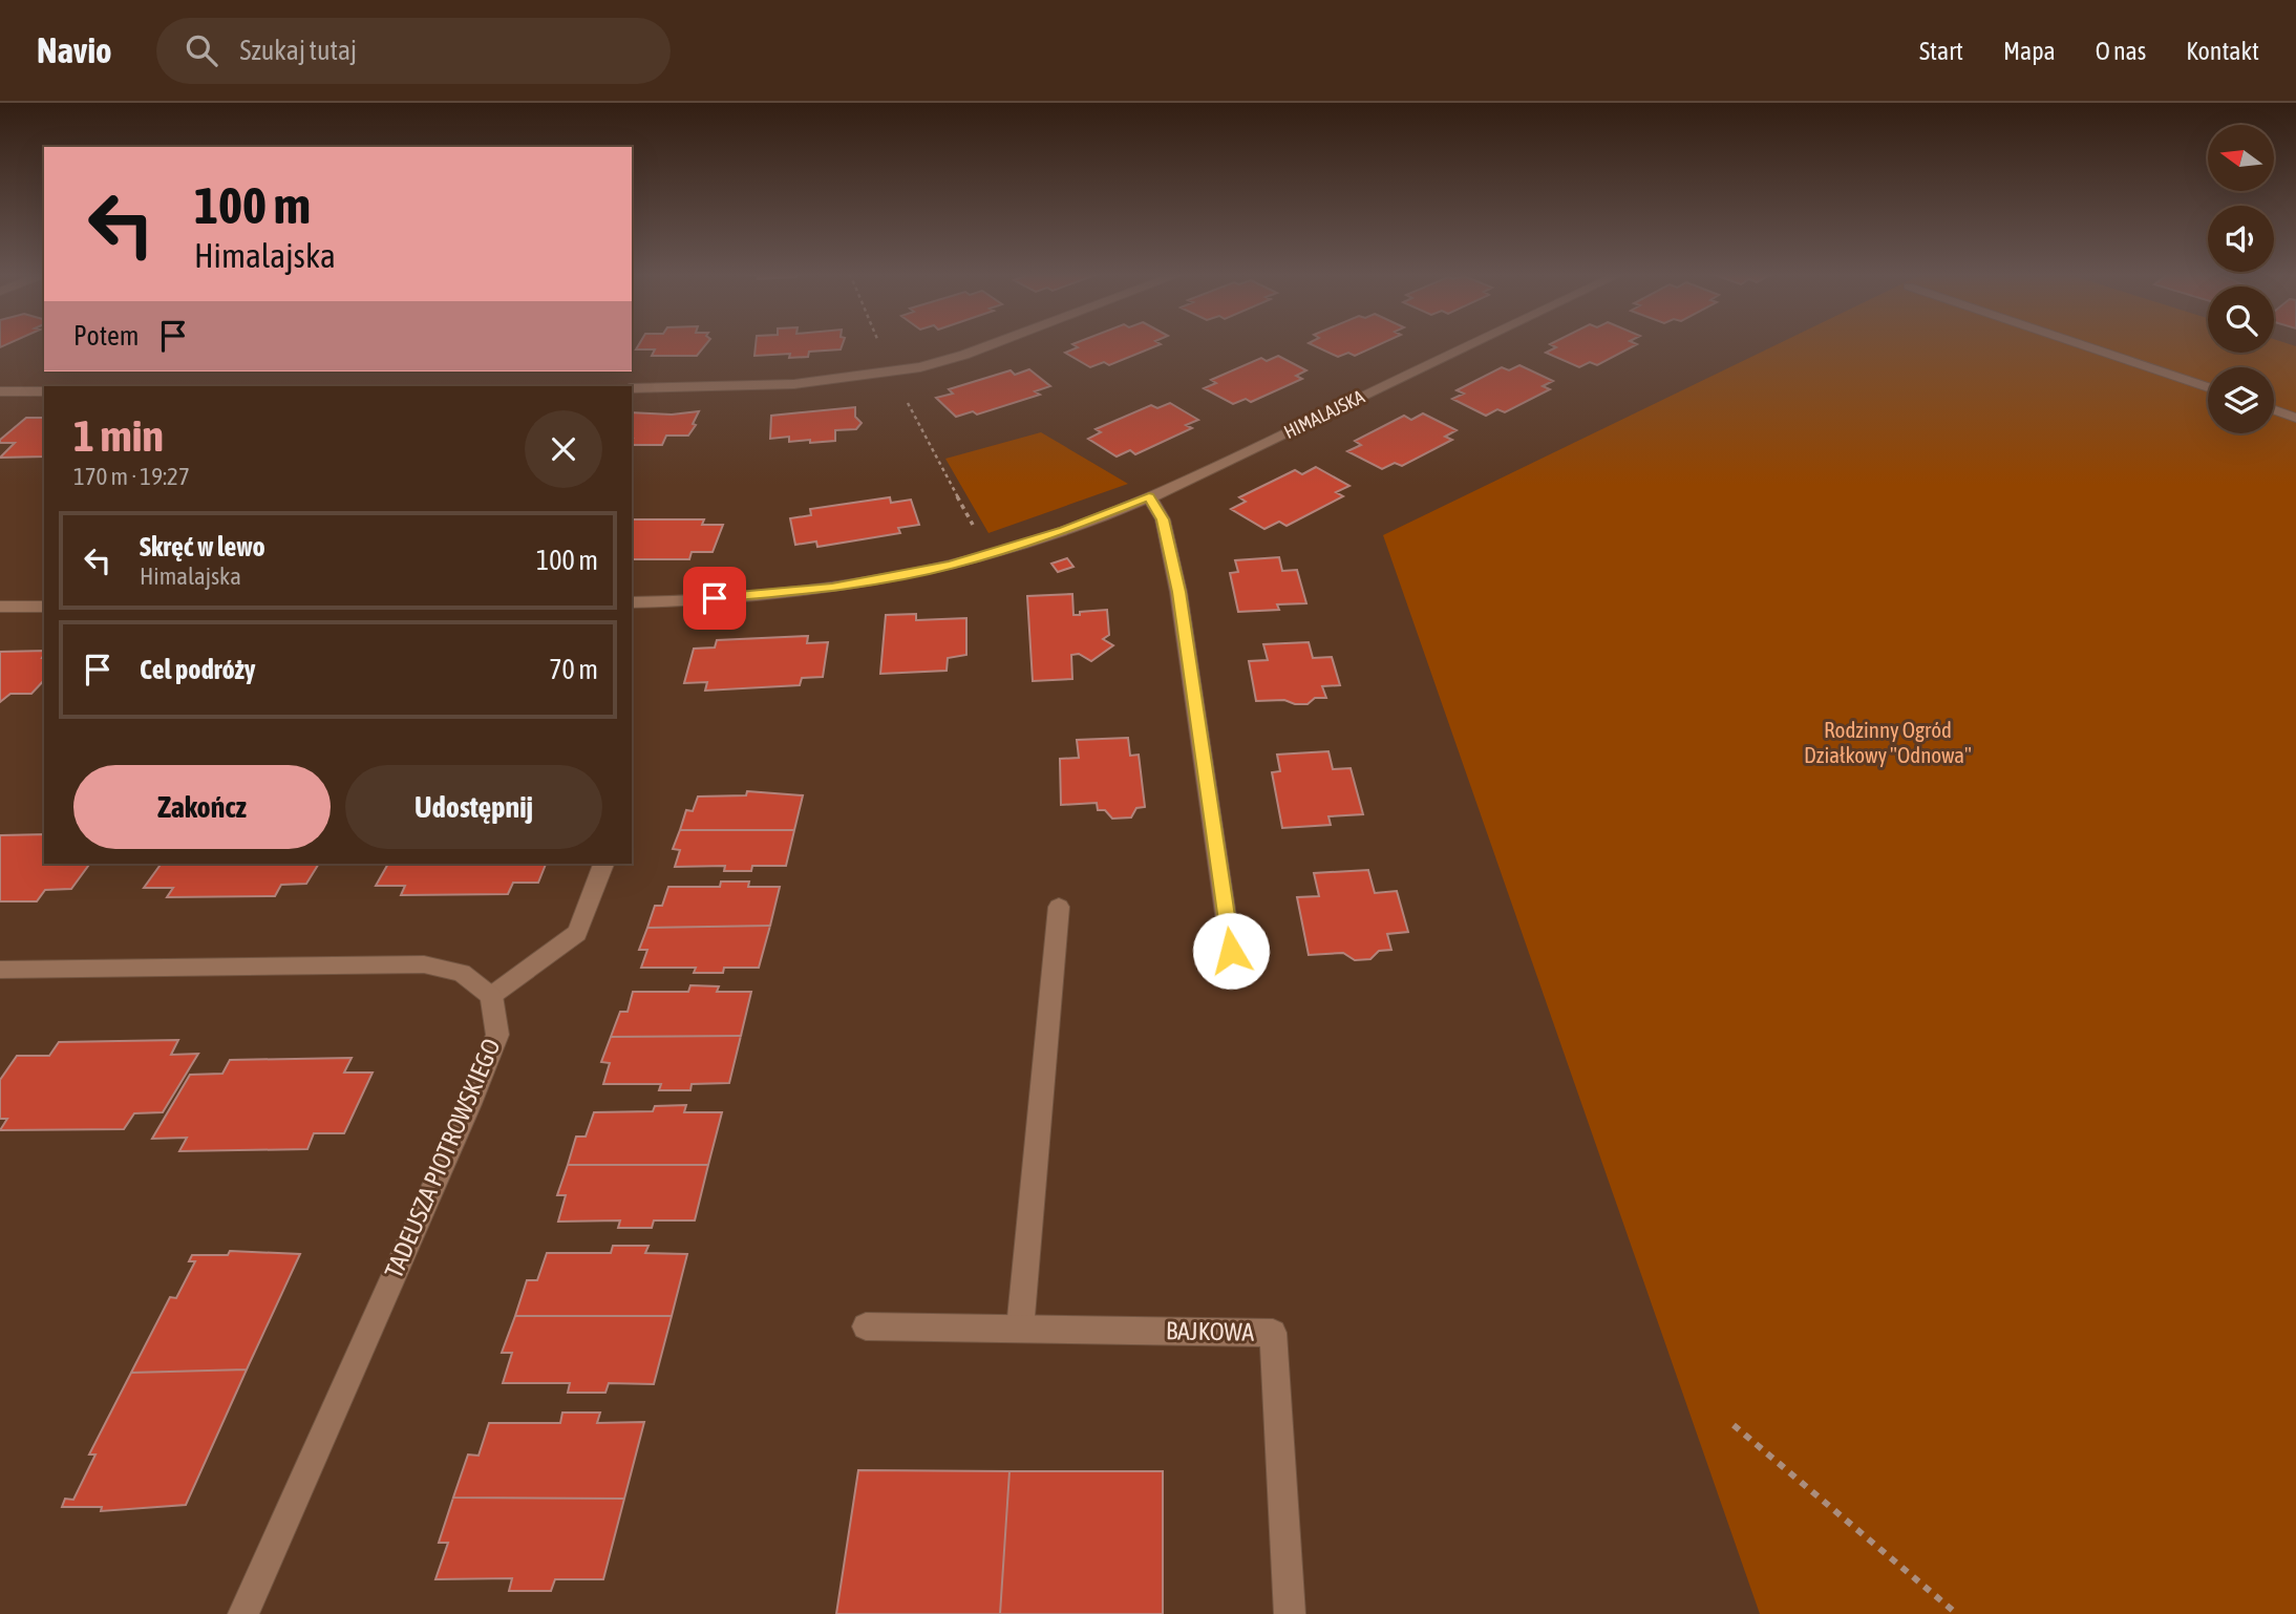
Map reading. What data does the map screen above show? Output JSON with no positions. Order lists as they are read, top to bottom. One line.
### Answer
{"streets":{"street":["HIMALAJSKA","TADEUSZA PIOTROWSKIEGO","BAJKOWA"]},"parks":["Rodzinny Ogród Działkowy \"Odnowa\""],"north":"left","page":{"header":"Navio","search":"Szukaj tutaj","nav":["Start","Mapa","O nas","Kontakt"],"turn":["100 m","Himalajska"],"then":"Potem","heading":["1 min","170 m · 19:27"],"list":[{"name":"Skręć w lewo","note":"Himalajska","value":"100 m"},{"name":"Cel podróży","value":"70 m"}],"buttons":["Zakończ","Udostępnij"]}}
